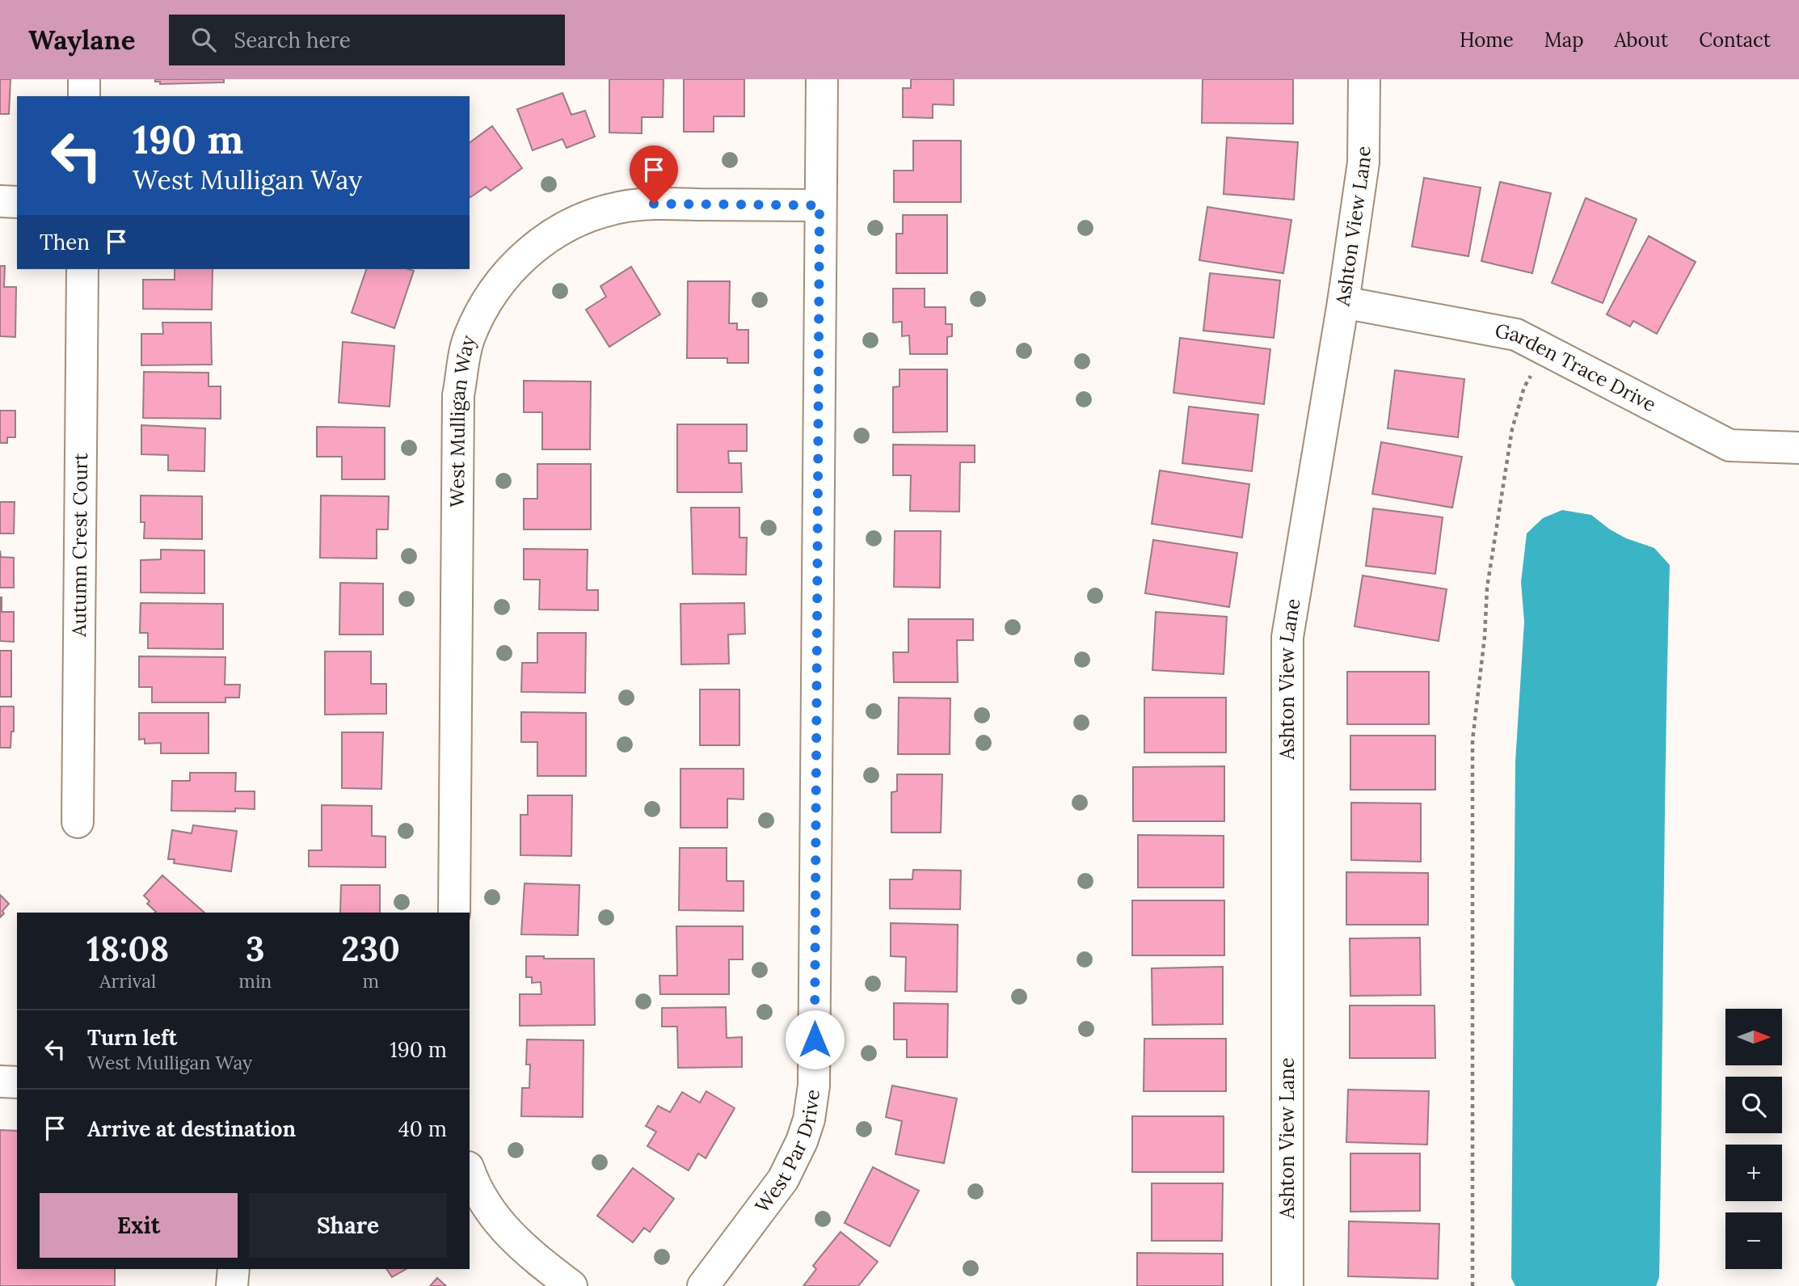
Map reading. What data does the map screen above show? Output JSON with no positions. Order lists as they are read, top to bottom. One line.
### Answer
{"streets":{"street":["Ashton View Lane","Garden Trace Drive","West Mulligan Way","Autumn Crest Court","West Par Drive"]},"crossings":[["Ashton View Lane","Garden Trace Drive"],["West Mulligan Way","West Par Drive"]],"north":"right","page":{"header":"Waylane","search":"Search here","nav":["Home","Map","About","Contact"],"turn":["190 m","West Mulligan Way"],"then":"Then","eta":["18:08","Arrival","3","min","230","m"],"map_buttons":["+","−"],"list":[{"name":"Turn left","note":"West Mulligan Way","value":"190 m"},{"name":"Arrive at destination","value":"40 m"}],"buttons":["Exit","Share"]}}
